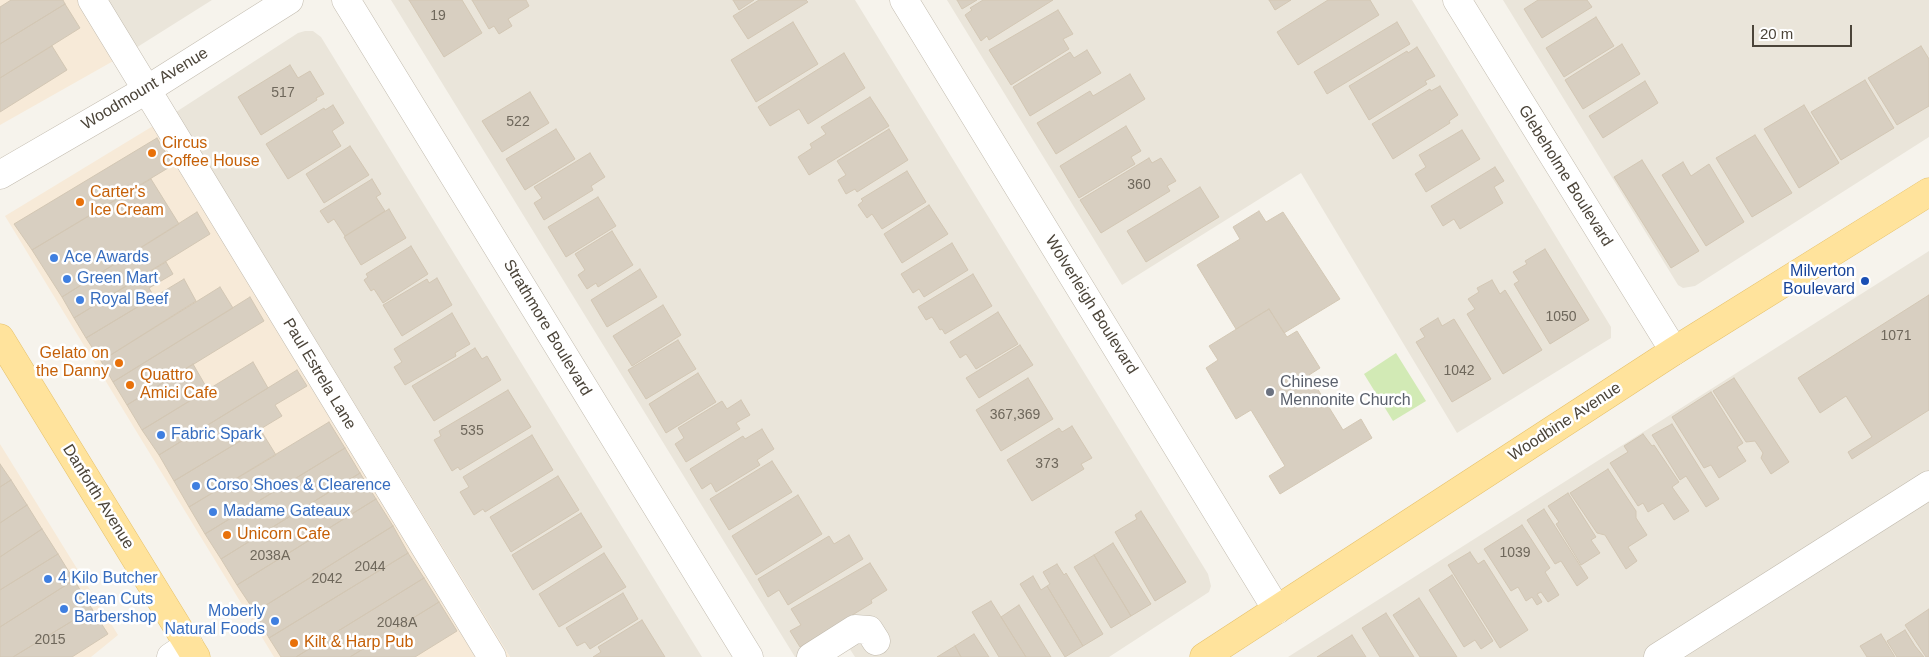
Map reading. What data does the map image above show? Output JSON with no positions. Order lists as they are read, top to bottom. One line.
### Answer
{"streets":{"main road":["Woodbine Avenue","Danforth Avenue"],"street":["Woodmount Avenue","Glebeholme Boulevard","Wolverleigh Boulevard","Strathmore Boulevard","Paul Estrela Lane"]},"crossings":[["Woodmount Avenue","Paul Estrela Lane"],["Glebeholme Boulevard","Woodbine Avenue"],["Wolverleigh Boulevard","Woodbine Avenue"]],"places":["Circus Coffee House","Carter's Ice Cream","Ace Awards","Green Mart","Milverton Boulevard","Royal Beef","Gelato on the Danny","Quattro Amici Cafe","Chinese Mennonite Church","Fabric Spark","Corso Shoes & Clearence","Madame Gateaux","Unicorn Cafe","4 Kilo Butcher","Clean Cuts Barbershop","Moberly Natural Foods","Kilt & Harp Pub"],"house_numbers":["19","517","522","360","1050","1071","1042","367,369","535","373","1039","2038A","2044","2042","2048A","2015"],"scale_bar":"20 m"}
